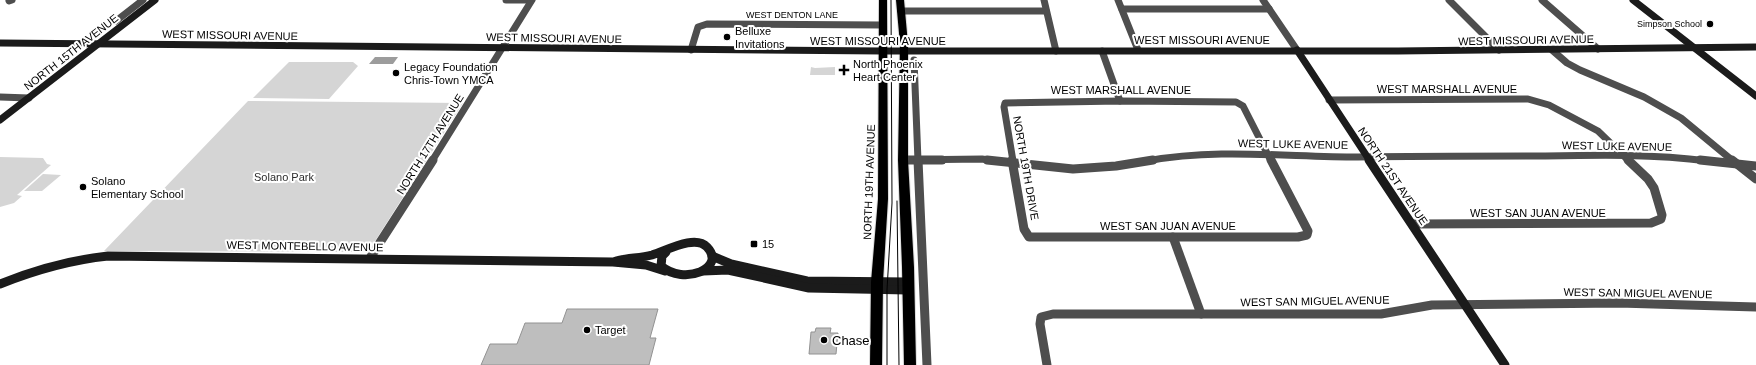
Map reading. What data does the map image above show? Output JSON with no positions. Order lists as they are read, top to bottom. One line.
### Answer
{"streets":{"main road":["NORTH 19TH AVENUE"],"street":["WEST DENTON LANE","WEST MISSOURI AVENUE","NORTH 15TH AVENUE","WEST MARSHALL AVENUE","NORTH 17TH AVENUE","WEST LUKE AVENUE","NORTH 19TH DRIVE","NORTH 21ST AVENUE","WEST SAN JUAN AVENUE","WEST MONTEBELLO AVENUE","WEST SAN MIGUEL AVENUE"]},"crossings":[["WEST DENTON LANE","WEST MISSOURI AVENUE"],["WEST DENTON LANE","NORTH 19TH AVENUE"],["WEST MISSOURI AVENUE","NORTH 15TH AVENUE"],["WEST MISSOURI AVENUE","NORTH 17TH AVENUE"],["WEST MISSOURI AVENUE","NORTH 21ST AVENUE"],["WEST MISSOURI AVENUE","NORTH 19TH AVENUE"],["WEST MARSHALL AVENUE","WEST LUKE AVENUE"],["WEST MARSHALL AVENUE","NORTH 19TH DRIVE"],["WEST MARSHALL AVENUE","NORTH 21ST AVENUE"],["WEST MARSHALL AVENUE","WEST SAN JUAN AVENUE"],["NORTH 17TH AVENUE","WEST MONTEBELLO AVENUE"],["WEST LUKE AVENUE","NORTH 19TH DRIVE"],["WEST LUKE AVENUE","NORTH 21ST AVENUE"],["WEST LUKE AVENUE","WEST SAN JUAN AVENUE"],["NORTH 19TH DRIVE","WEST SAN JUAN AVENUE"],["NORTH 21ST AVENUE","WEST SAN JUAN AVENUE"],["NORTH 21ST AVENUE","WEST SAN MIGUEL AVENUE"]],"parks":["Solano Park"],"places":{"other":["Simpson School","Belluxe Invitations","Legacy Foundation Chris-Town YMCA","Solano Elementary School","Target","Chase"],"health":["North Phoenix Heart Center"],"transit":["15"]}}
